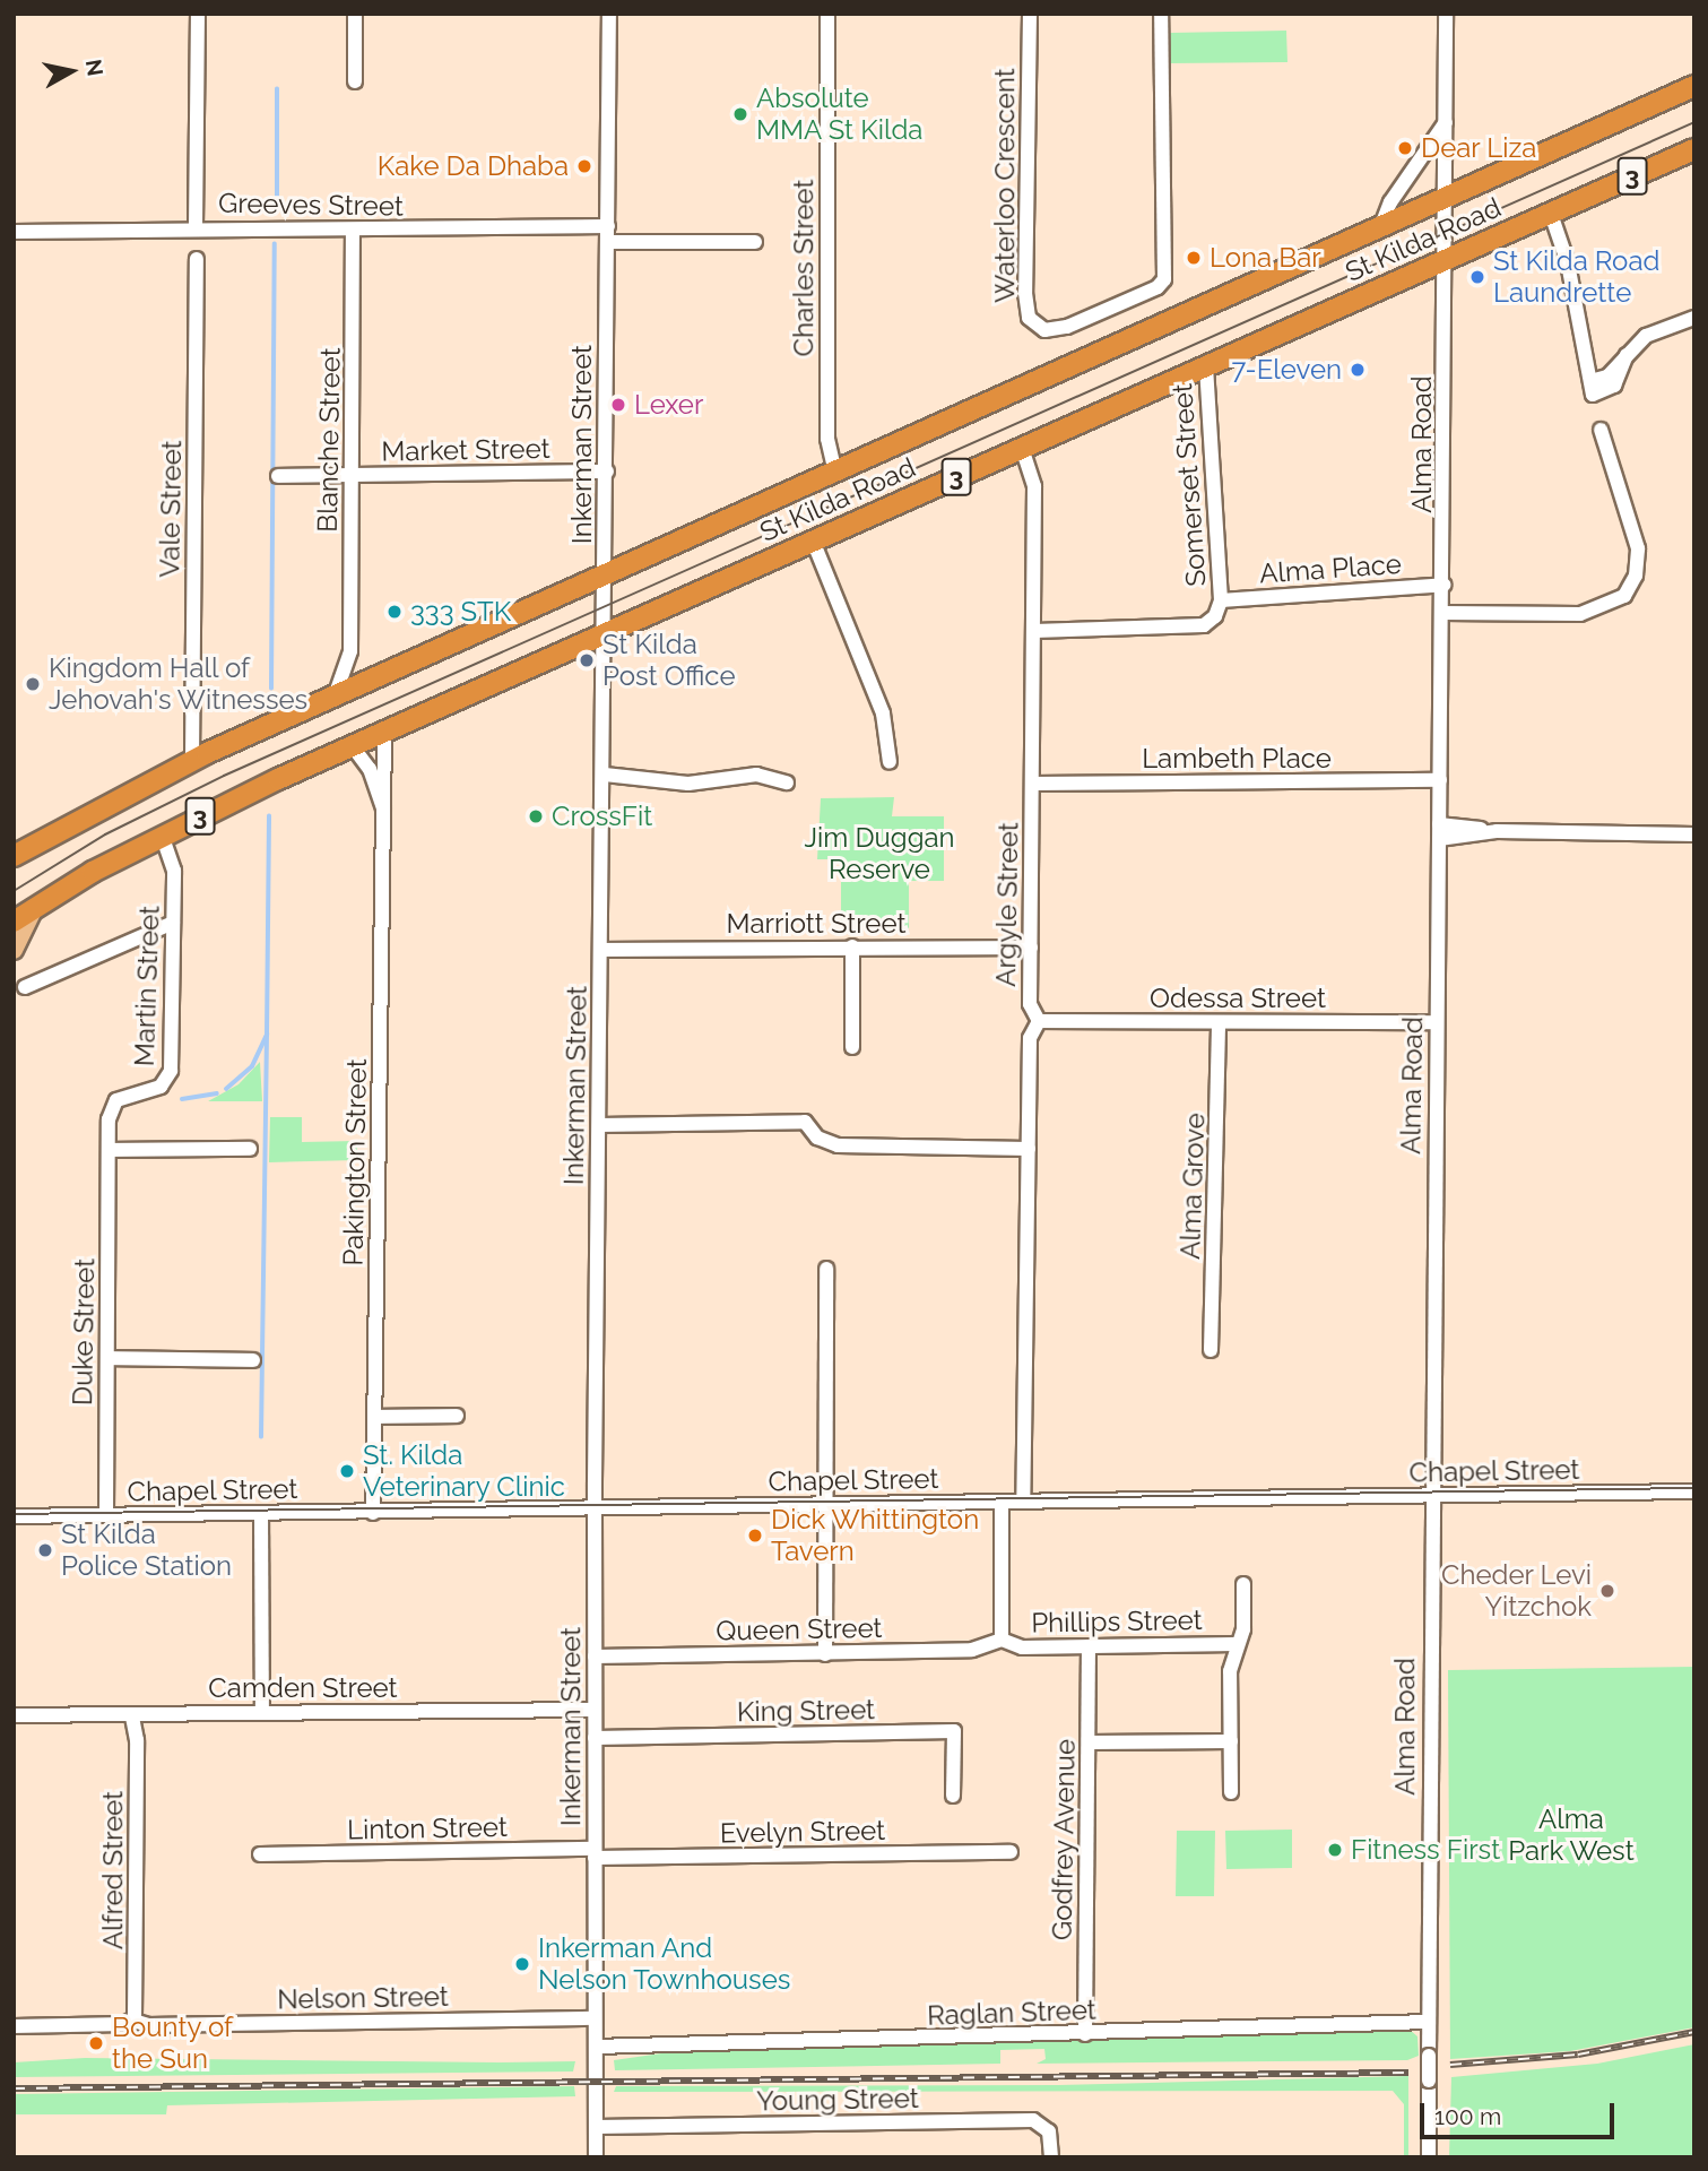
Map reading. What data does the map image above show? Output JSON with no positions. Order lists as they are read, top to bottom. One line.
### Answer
{"streets":{"highway":["3","St Kilda Road"],"street":["Waterloo Crescent","Greeves Street","Charles Street","Blanche Street","Inkerman Street","Alma Road","Market Street","Somerset Street","Vale Street","Alma Place","Lambeth Place","Argyle Street","Marriott Street","Martin Street","Odessa Street","Pakington Street","Alma Grove","Duke Street","Chapel Street","Phillips Street","Queen Street","Camden Street","King Street","Linton Street","Evelyn Street","Godfrey Avenue","Alfred Street","Nelson Street","Raglan Street","Young Street"]},"crossings":[["Greeves Street","Blanche Street"],["Greeves Street","Inkerman Street"],["St Kilda Road","Charles Street"],["St Kilda Road","Blanche Street"],["St Kilda Road","Inkerman Street"],["St Kilda Road","Alma Road"],["St Kilda Road","Somerset Street"],["St Kilda Road","Vale Street"],["St Kilda Road","Argyle Street"],["St Kilda Road","Martin Street"],["St Kilda Road","Pakington Street"],["Blanche Street","Market Street"],["Inkerman Street","Market Street"],["Inkerman Street","Marriott Street"],["Inkerman Street","Chapel Street"],["Inkerman Street","Queen Street"],["Inkerman Street","Camden Street"],["Inkerman Street","King Street"],["Inkerman Street","Linton Street"],["Inkerman Street","Evelyn Street"],["Inkerman Street","Nelson Street"],["Inkerman Street","Raglan Street"],["Inkerman Street","Young Street"],["Alma Road","Alma Place"],["Alma Road","Lambeth Place"],["Alma Road","Odessa Street"],["Alma Road","Chapel Street"],["Alma Road","Raglan Street"],["Somerset Street","Alma Place"],["Lambeth Place","Argyle Street"],["Argyle Street","Marriott Street"],["Argyle Street","Odessa Street"],["Argyle Street","Chapel Street"],["Martin Street","Duke Street"],["Odessa Street","Alma Grove"],["Pakington Street","Chapel Street"],["Duke Street","Chapel Street"],["Phillips Street","Queen Street"],["Phillips Street","Godfrey Avenue"],["Camden Street","Alfred Street"],["Linton Street","Evelyn Street"],["Godfrey Avenue","Raglan Street"],["Alfred Street","Nelson Street"]],"parks":["Jim Duggan Reserve","Alma Park West"],"places":["Absolute MMA St Kilda","Dear Liza","Kake Da Dhaba","Lona Bar","St Kilda Road Laundrette","7-Eleven","Lexer","333 STK","St Kilda Post Office","Kingdom Hall of Jehovah's Witnesses","CrossFit","St. Kilda Veterinary Clinic","Dick Whittington Tavern","St Kilda Police Station","Cheder Levi Yitzchok","Fitness First","Inkerman And Nelson Townhouses","Bounty of the Sun"],"scale_bar":"100 m","north":"right"}
